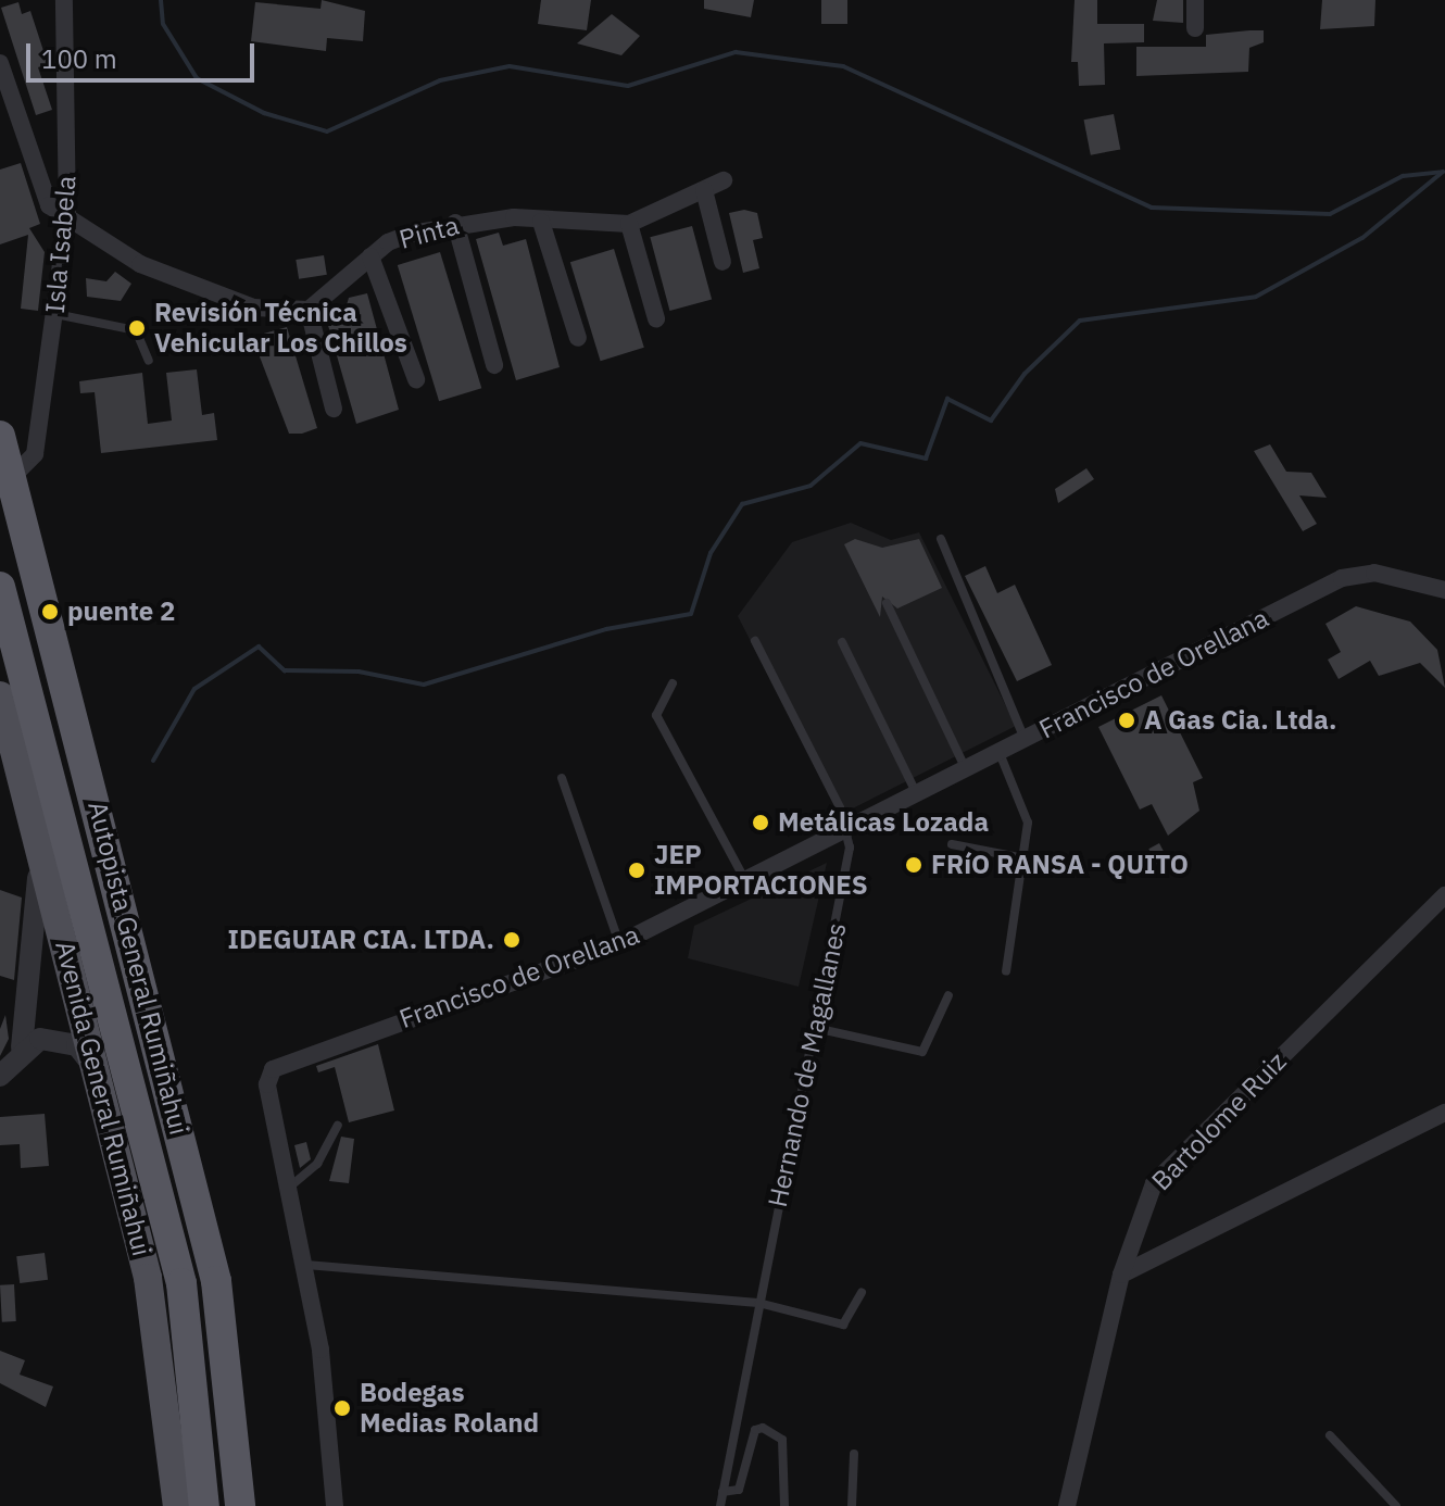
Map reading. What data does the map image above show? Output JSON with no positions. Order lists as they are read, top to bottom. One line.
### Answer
{"streets":{"highway":["Autopista General Rumiñahui"],"main road":["Avenida General Rumiñahui"],"street":["Pinta","Isla Isabela","Francisco de Orellana","Bartolome Ruiz"],"lane":["Hernando de Magallanes"]},"crossings":[["Isla Isabela","Autopista General Rumiñahui"],["Francisco de Orellana","Hernando de Magallanes"]],"places":["Revisión Técnica Vehicular Los Chillos","puente 2","A Gas Cia. Ltda.","Metálicas Lozada","FRíO RANSA - QUITO","JEP IMPORTACIONES","IDEGUIAR CIA. LTDA.","Bodegas Medias Roland"],"scale_bar":"100 m"}
